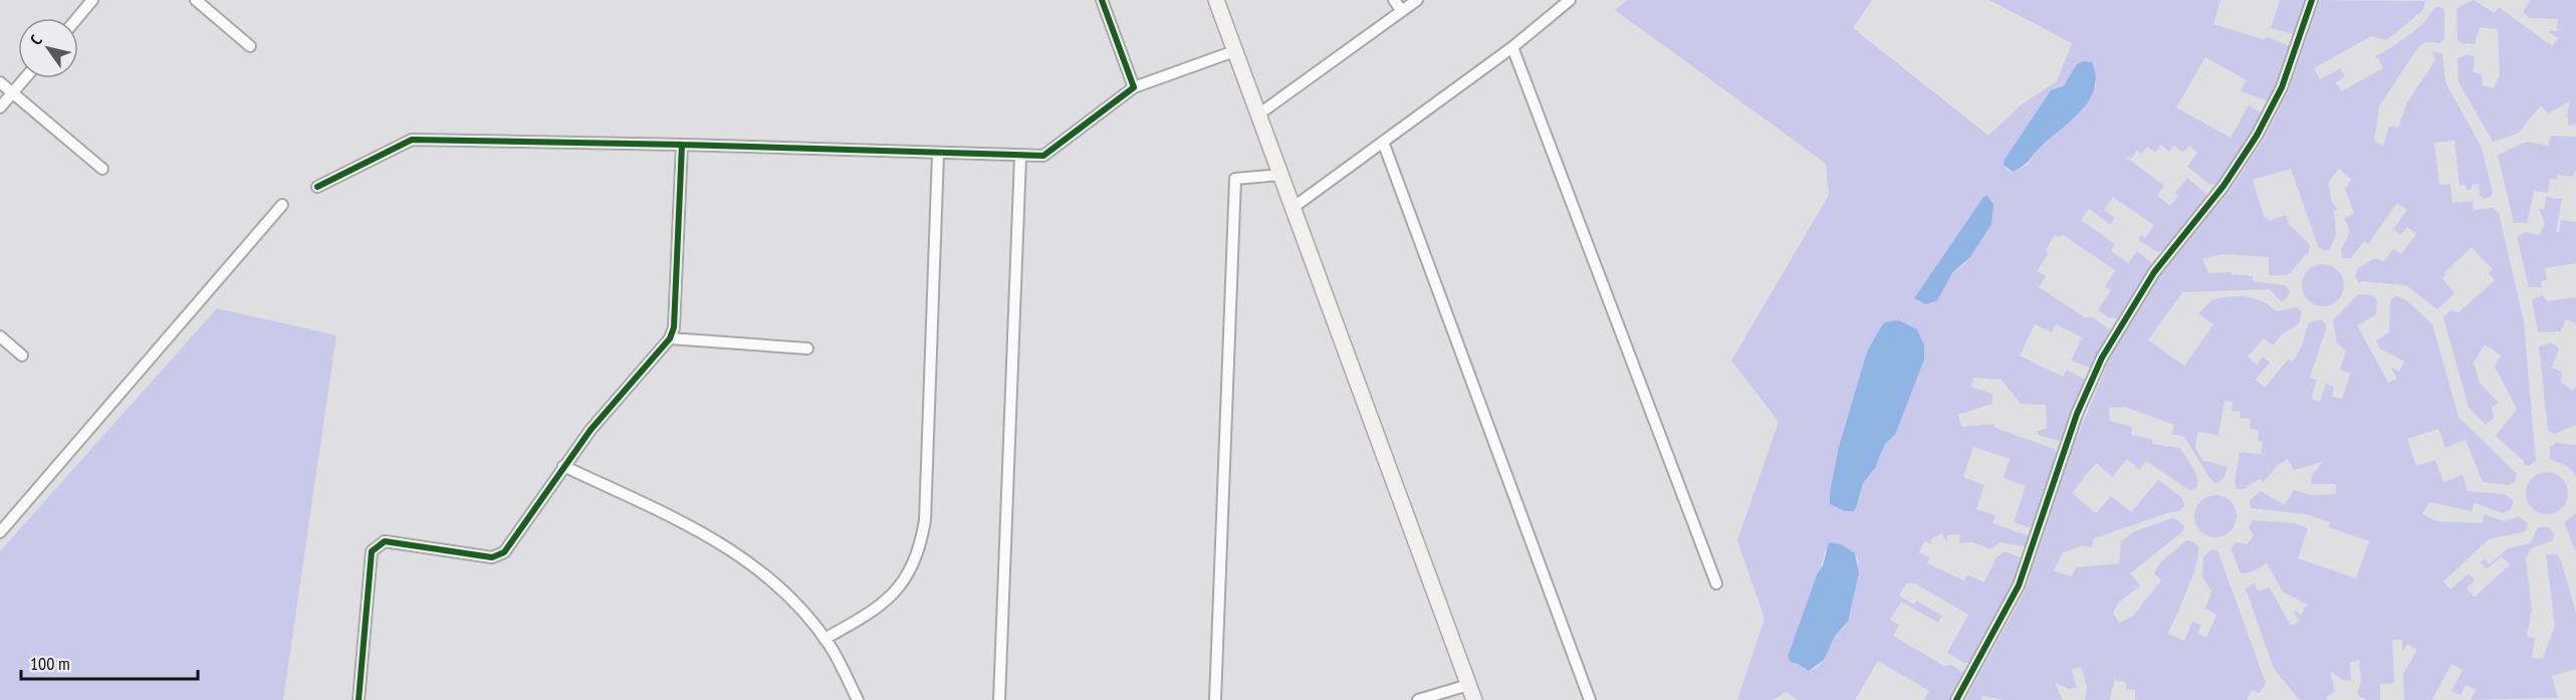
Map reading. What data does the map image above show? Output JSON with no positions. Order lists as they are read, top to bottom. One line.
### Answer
{"scale_bar":"100 m","north":"top left"}
